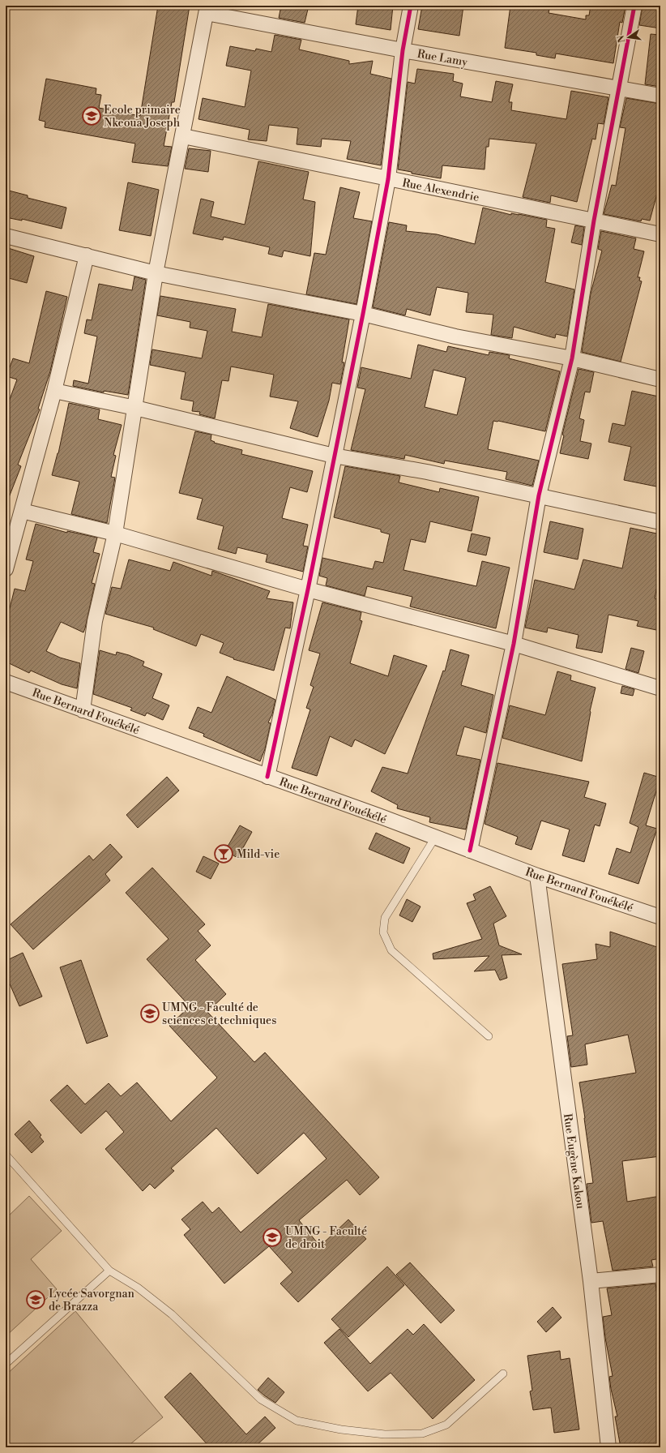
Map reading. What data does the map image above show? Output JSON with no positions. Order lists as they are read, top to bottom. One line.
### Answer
{"streets":{"street":["Rue Lamy","Rue Alexendrie","Rue Bernard Fouékélé","Rue Eugène Kakou"]},"crossings":[["Rue Bernard Fouékélé","Rue Eugène Kakou"]],"places":{"school or university":["Ecole primaire Nkeoua Joseph","UMNG - Faculté de sciences et techniques","UMNG - Faculté de droit","Lycée Savorgnan de Brazza"],"bar":["Mild-vie"]},"north":"left"}
